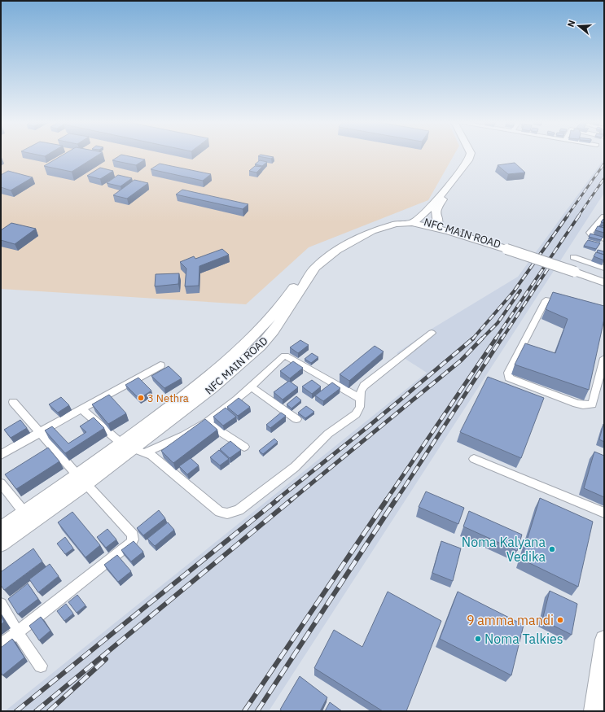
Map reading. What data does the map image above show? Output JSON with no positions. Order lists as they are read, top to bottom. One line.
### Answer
{"streets":{"main road":["NFC MAIN ROAD"]},"places":["3 Nethra","Noma Kalyana Vedika","9 amma mandi","Noma Talkies"],"north":"left"}
